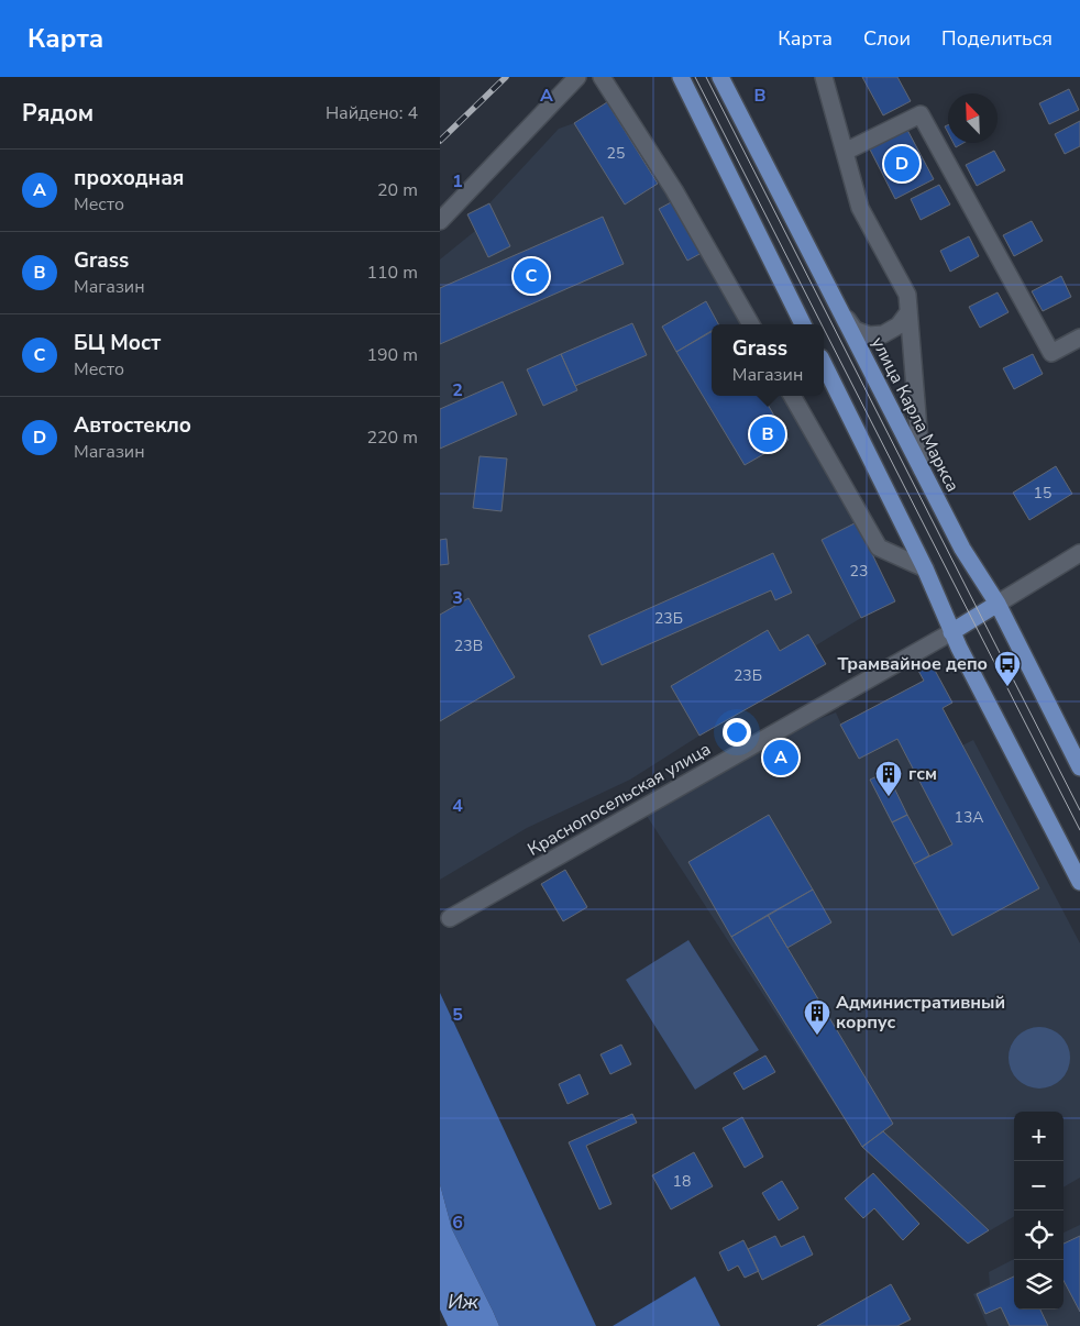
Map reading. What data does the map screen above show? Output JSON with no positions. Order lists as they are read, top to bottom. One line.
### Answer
{"streets":{"main road":["улица Карла Маркса"],"street":["Краснопосельская улица"]},"water":["Иж"],"places":{"bus stop":["Трамвайное депо"],"building":["гсм","Административный корпус"]},"house_numbers":["25","15","23","23Б","23В","23Б","13А","18"],"north":"top left","page":{"header":"Карта","nav":["Карта","Слои","Поделиться"],"heading":["Рядом","Найдено: 4"],"pins":["D","C","B","A"],"list":[{"mark":"A","name":"проходная","note":"Место","value":"20 m"},{"mark":"B","name":"Grass","note":"Магазин","value":"110 m"},{"mark":"C","name":"БЦ Мост","note":"Место","value":"190 m"},{"mark":"D","name":"Автостекло","note":"Магазин","value":"220 m"}],"popup":["Grass","Магазин"],"map_buttons":["+","−"]},"grid":{"columns":["A","B"],"rows":["1","2","3","4","5","6"]}}
